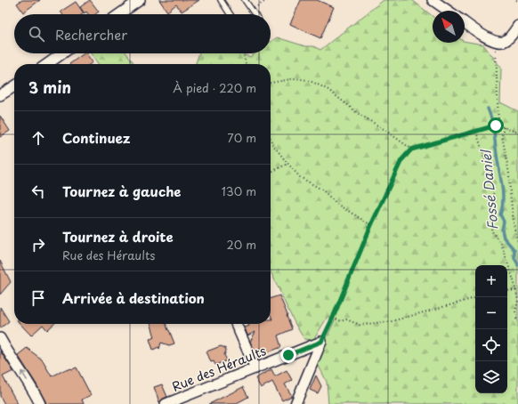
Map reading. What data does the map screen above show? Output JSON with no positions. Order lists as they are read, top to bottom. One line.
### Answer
{"streets":{"street":["Rue des Héraults"]},"water":["Fossé Daniel"],"north":"top left","page":{"search":"Rechercher","heading":["3 min","À pied · 220 m"],"list":[["Continuez","70 m"],["Tournez à gauche","130 m"],["Tournez à droite","Rue des Héraults","20 m"],"Arrivée à destination"],"map_buttons":["+","−"]}}
